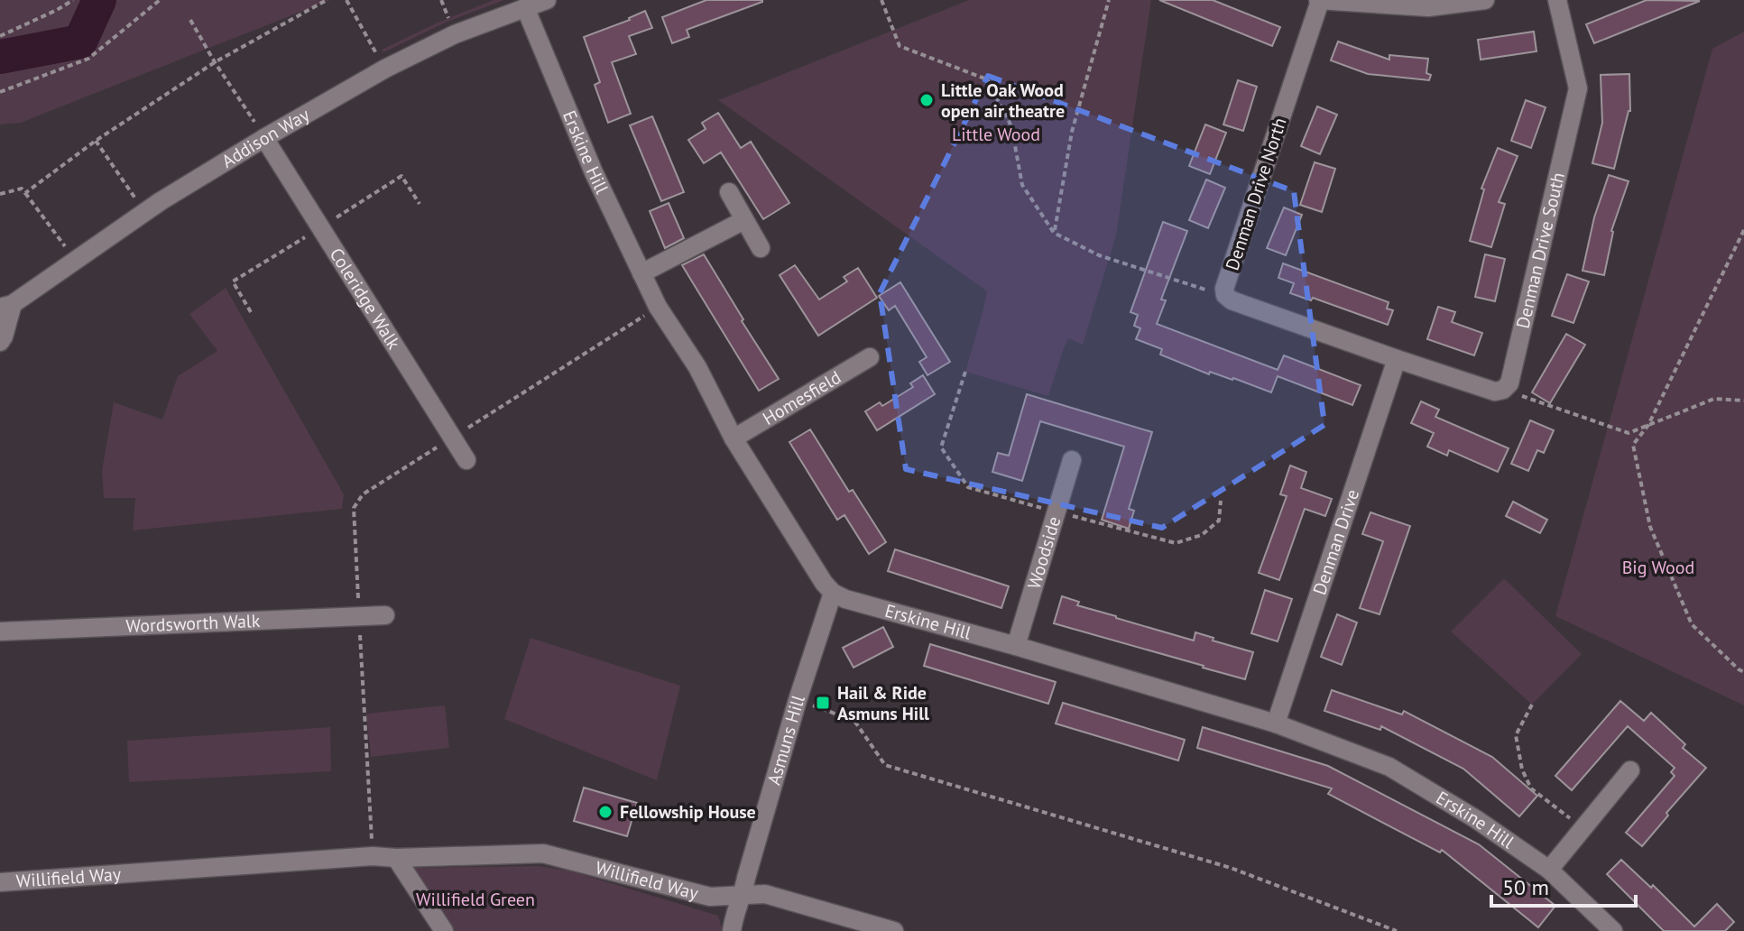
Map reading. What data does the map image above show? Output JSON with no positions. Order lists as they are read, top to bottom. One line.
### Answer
{"streets":{"street":["Addison Way","Erskine Hill","Denman Drive North","Denman Drive South","Coleridge Walk","Homesfield","Denman Drive","Woodside","Wordsworth Walk","Asmuns Hill","Willifield Way"]},"crossings":[["Addison Way","Erskine Hill"],["Addison Way","Coleridge Walk"],["Erskine Hill","Homesfield"],["Erskine Hill","Denman Drive"],["Erskine Hill","Woodside"],["Erskine Hill","Asmuns Hill"],["Denman Drive North","Denman Drive"],["Asmuns Hill","Willifield Way"]],"parks":["Little Wood","Big Wood","Willifield Green"],"places":{"other":["Little Oak Wood open air theatre","Fellowship House"],"transit":["Hail & Ride Asmuns Hill"]},"scale_bar":"50 m"}
